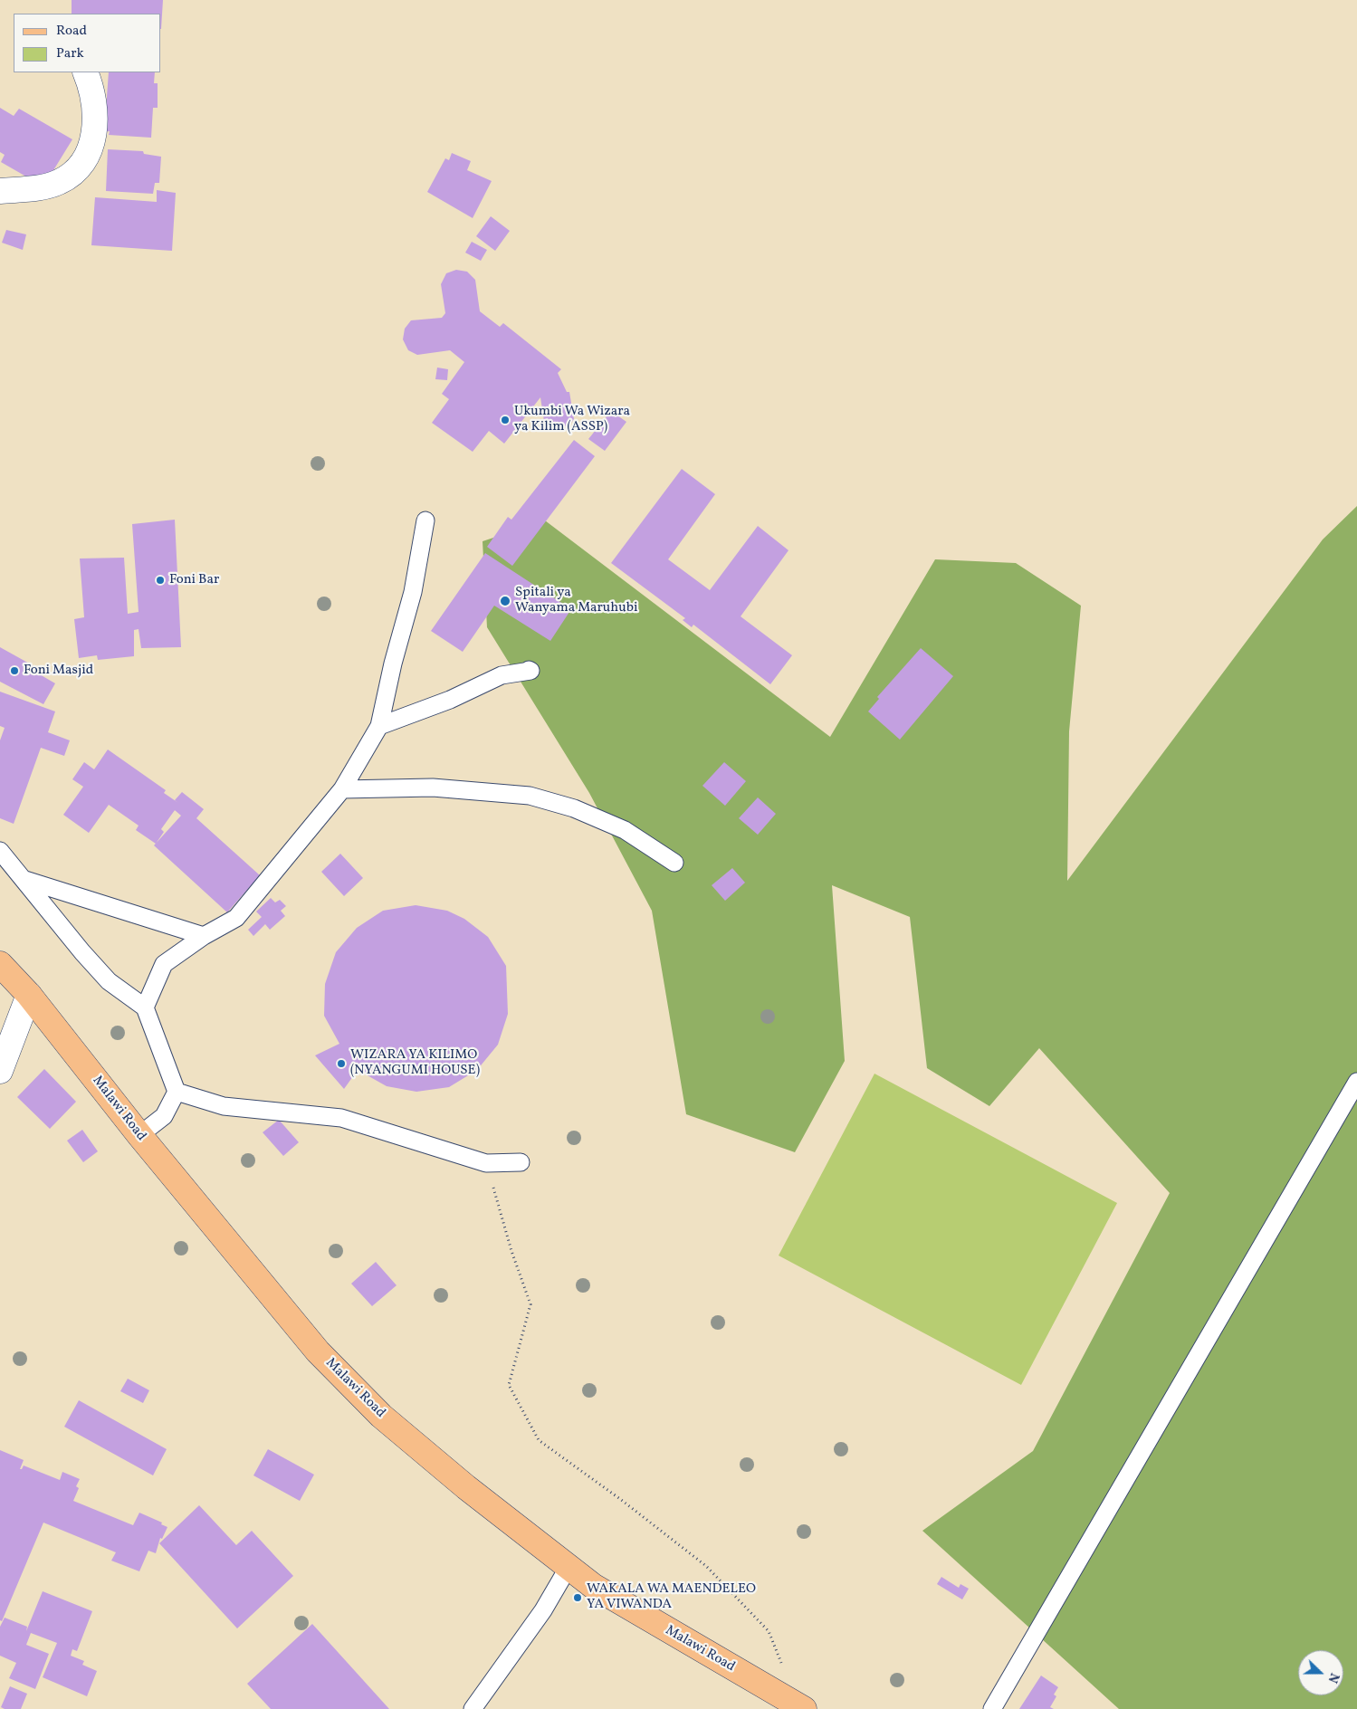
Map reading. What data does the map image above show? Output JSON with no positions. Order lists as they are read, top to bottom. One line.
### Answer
{"streets":{"main road":["Malawi Road"]},"places":["Ukumbi Wa Wizara ya Kilim (ASSP)","Foni Bar","Spitali ya Wanyama Maruhubi","Foni Masjid","WIZARA YA KILIMO (NYANGUMI HOUSE)","WAKALA WA MAENDELEO YA VIWANDA"],"legend":["Road","Park"],"north":"right"}
